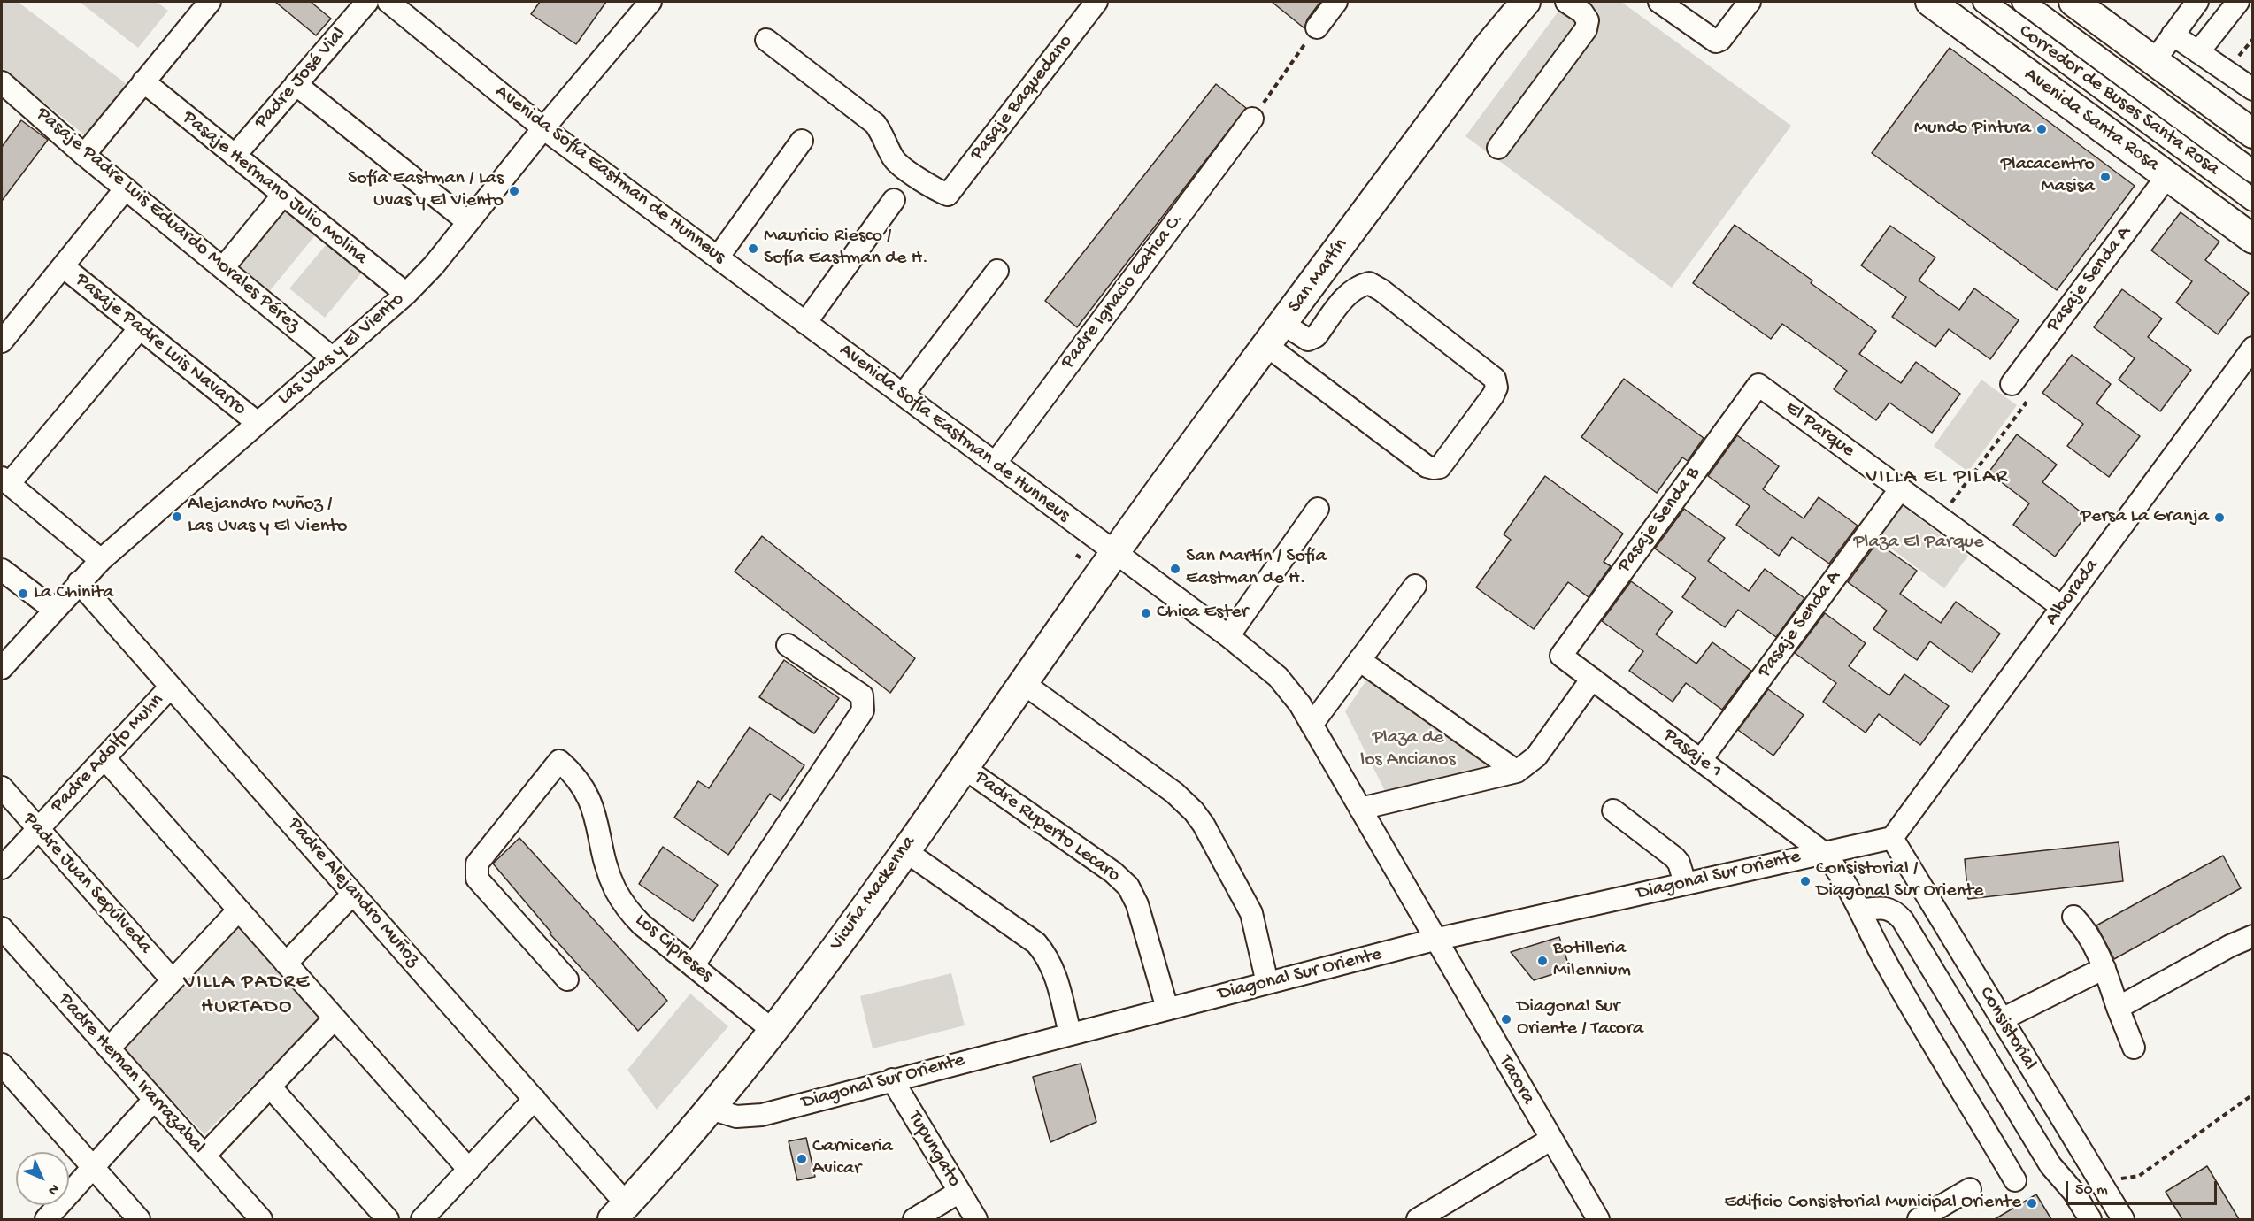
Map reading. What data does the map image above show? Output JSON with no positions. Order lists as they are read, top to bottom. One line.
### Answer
{"streets":{"main road":["Avenida Santa Rosa","San Martín","Vicuña Mackenna"],"street":["Padre José Vial","Pasaje Baquedano","Corredor de Buses Santa Rosa","Avenida Sofía Eastman de Hunneus","Pasaje Hermano Julio Molina","Pasaje Padre Luis Eduardo Morales Pérez","Pasaje Senda A","Padre Ignacio Gatica C.","Pasaje Padre Luis Navarro","Las Uvas y El Viento","El Parque","Pasaje Senda B","Alborada","Padre Adolfo Muhn","Pasaje 1","Padre Ruperto Lecaro","Diagonal Sur Oriente","Padre Juan Sepúlveda","Padre Alejandro Muñoz","Los Cipreses","Consistorial","Padre Hernan Irarrazabal","Tacora","Tupungato"]},"crossings":[["Padre José Vial","Pasaje Hermano Julio Molina"],["Avenida Santa Rosa","Pasaje Senda A"],["Avenida Sofía Eastman de Hunneus","San Martín"],["Avenida Sofía Eastman de Hunneus","Padre Ignacio Gatica C."],["Avenida Sofía Eastman de Hunneus","Las Uvas y El Viento"],["Avenida Sofía Eastman de Hunneus","Diagonal Sur Oriente"],["Avenida Sofía Eastman de Hunneus","Vicuña Mackenna"],["Avenida Sofía Eastman de Hunneus","Tacora"],["Pasaje Hermano Julio Molina","Las Uvas y El Viento"],["Pasaje Padre Luis Eduardo Morales Pérez","Las Uvas y El Viento"],["San Martín","Vicuña Mackenna"],["Pasaje Senda A","El Parque"],["Pasaje Senda A","Pasaje 1"],["Pasaje Padre Luis Navarro","Las Uvas y El Viento"],["Las Uvas y El Viento","Padre Alejandro Muñoz"],["El Parque","Pasaje Senda B"],["El Parque","Alborada"],["Pasaje Senda B","Pasaje 1"],["Alborada","Diagonal Sur Oriente"],["Alborada","Consistorial"],["Padre Adolfo Muhn","Padre Juan Sepúlveda"],["Padre Adolfo Muhn","Padre Alejandro Muñoz"],["Pasaje 1","Diagonal Sur Oriente"],["Padre Ruperto Lecaro","Diagonal Sur Oriente"],["Padre Ruperto Lecaro","Vicuña Mackenna"],["Diagonal Sur Oriente","Vicuña Mackenna"],["Diagonal Sur Oriente","Consistorial"],["Diagonal Sur Oriente","Tacora"],["Diagonal Sur Oriente","Tupungato"],["Padre Alejandro Muñoz","Vicuña Mackenna"],["Vicuña Mackenna","Los Cipreses"]],"districts":["VILLA EL PILAR","VILLA PADRE HURTADO"],"parks":["Plaza El Parque","Plaza de los Ancianos"],"places":["Mundo Pintura","Placacentro Masisa","Sofía Eastman / Las Uvas y El Viento","Mauricio Riesco / Sofía Eastman de H.","Alejandro Muñoz / Las Uvas y El Viento","Persa La Granja","San Martín / Sofía Eastman de H.","La Chinita","Chica Ester","Consistorial / Diagonal Sur Oriente","Botilleria Milennium","Diagonal Sur Oriente / Tacora","Carniceria Avicar","Edificio Consistorial Municipal Oriente"],"scale_bar":"50 m","north":"bottom right"}
